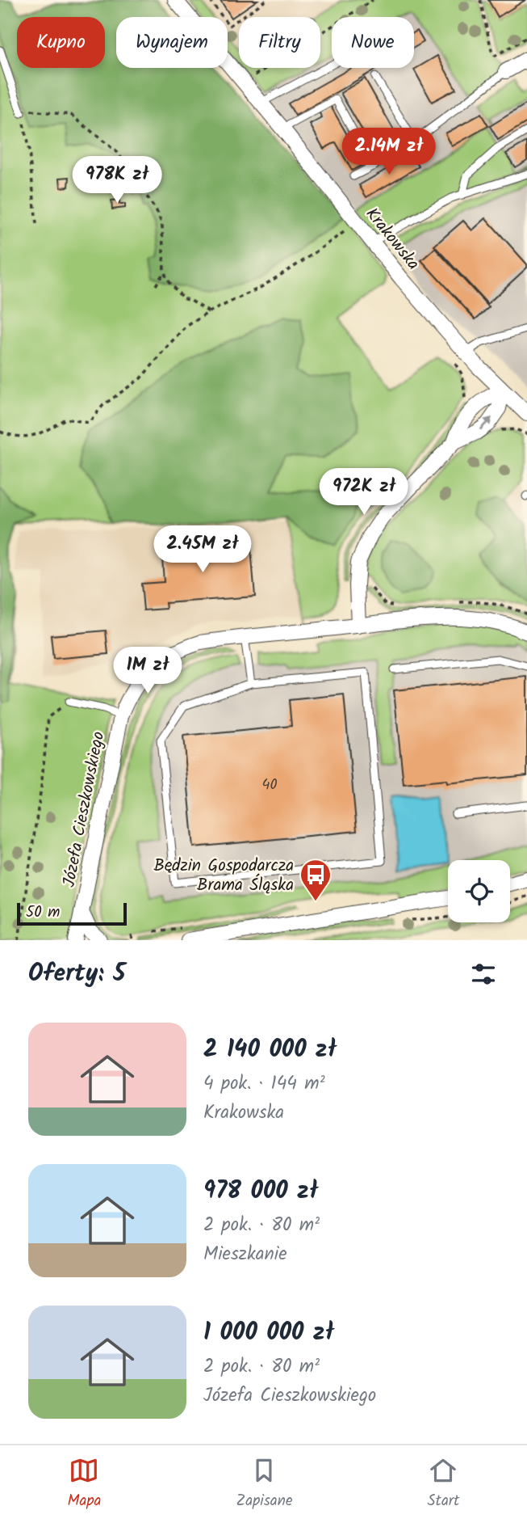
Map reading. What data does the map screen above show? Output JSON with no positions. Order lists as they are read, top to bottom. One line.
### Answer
{"streets":{"street":["Krakowska","Józefa Cieszkowskiego"]},"places":{"bus stop":["Będzin Gospodarcza Brama Śląska"]},"house_numbers":["40"],"scale_bar":"50 m","page":{"chip":["Kupno","Wynajem","Filtry","Nowe"],"price":["2.14M zł","978K zł","972K zł","2.45M zł","1M zł"],"scale":"50 m","heading":"Oferty: 5","list":[{"name":"2 140 000 zł","note":"4 pok. · 144 m² · Krakowska"},{"name":"978 000 zł","note":"2 pok. · 80 m² · Mieszkanie"},{"name":"1 000 000 zł","note":"2 pok. · 80 m² · Józefa Cieszkowskiego"}],"tabs":["Mapa","Zapisane","Start"]}}
